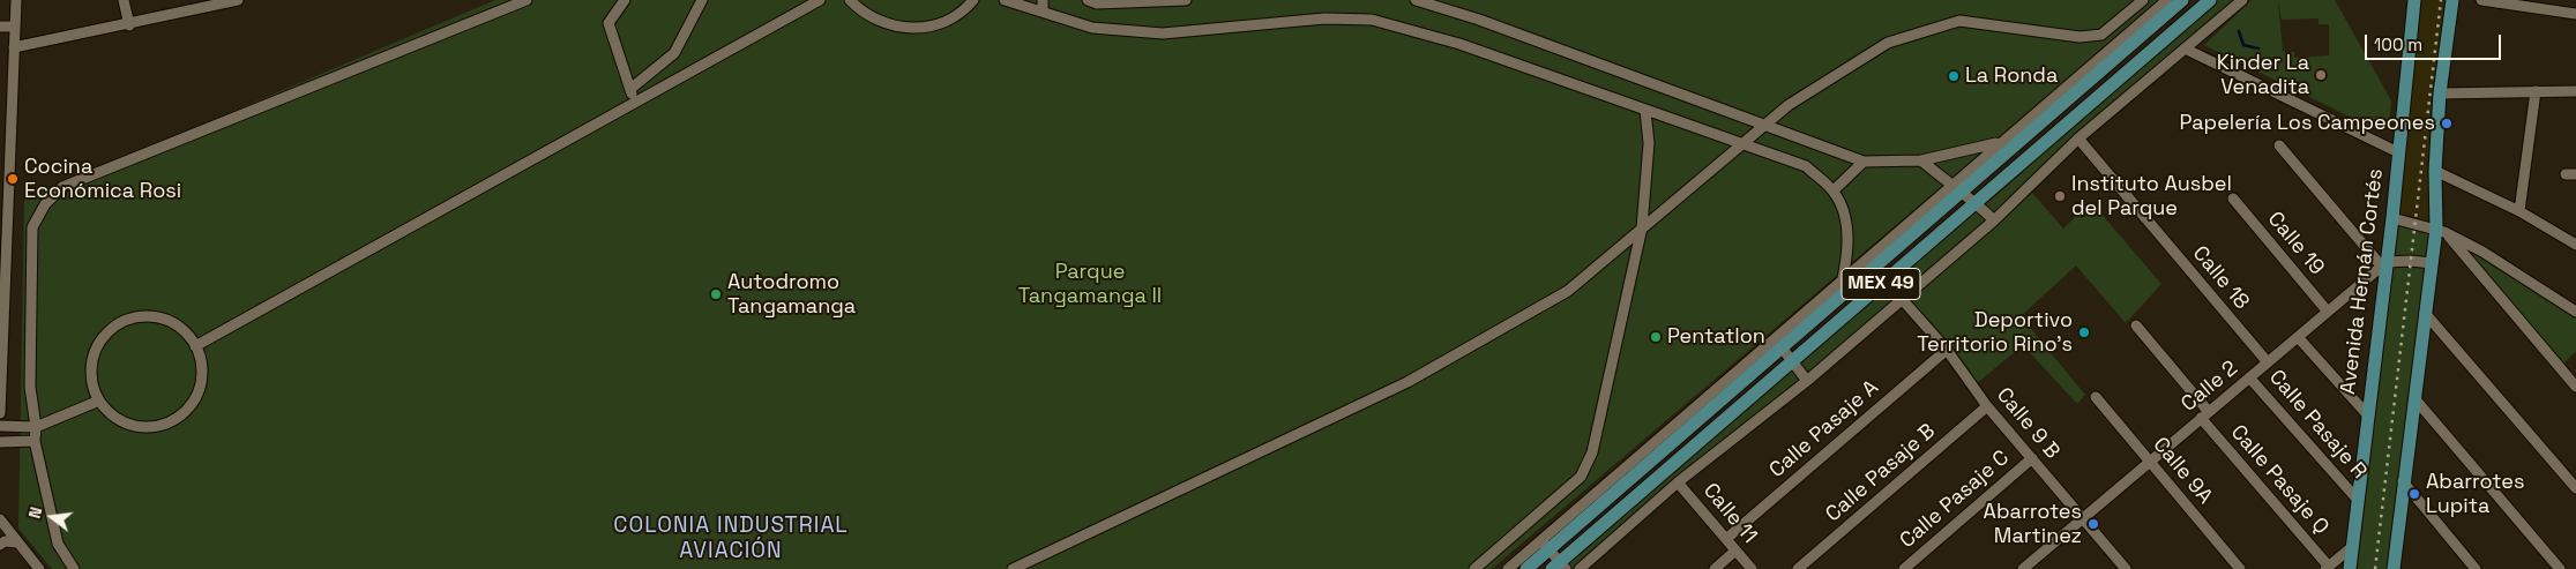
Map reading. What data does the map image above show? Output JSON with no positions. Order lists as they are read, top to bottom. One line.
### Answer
{"streets":{"main road":["Avenida Hernán Cortés","MEX 49"],"street":["Calle 19","Calle 18","Calle 2","Calle 9 B","Calle Pasaje R","Calle Pasaje A","Calle 9A","Calle Pasaje B","Calle Pasaje Q","Calle Pasaje C","Calle 11"]},"crossings":[["Calle 19","Calle 2"],["Calle 18","Calle 2"],["Avenida Hernán Cortés","Calle 2"],["Avenida Hernán Cortés","Calle Pasaje R"],["Calle 2","Calle 9 B"],["Calle 2","Calle Pasaje R"],["Calle 2","Calle 9A"],["Calle 2","Calle Pasaje Q"],["Calle 9 B","Calle Pasaje A"],["Calle 9 B","Calle Pasaje B"],["Calle 9 B","Calle Pasaje C"],["Calle Pasaje A","Calle 11"]],"districts":["COLONIA INDUSTRIAL AVIACIÓN"],"parks":["Parque Tangamanga II"],"places":["Kinder La Venadita","La Ronda","Papelería Los Campeones","Cocina Económica Rosi","Instituto Ausbel del Parque","Autodromo Tangamanga","Deportivo Territorio Rino's","Pentatlon","Abarrotes Lupita","Abarrotes Martinez"],"scale_bar":"100 m","north":"left"}
